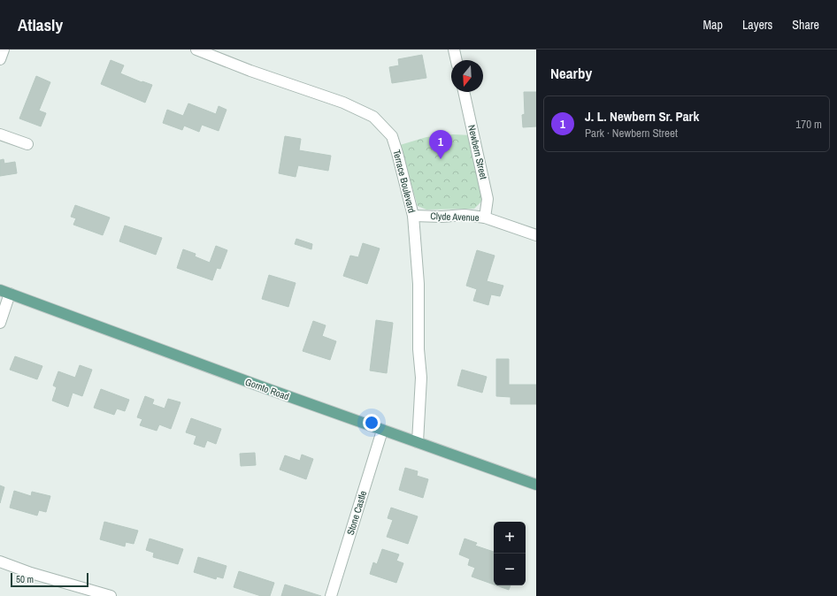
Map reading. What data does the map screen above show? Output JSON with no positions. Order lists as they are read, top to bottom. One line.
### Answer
{"streets":{"main road":["Gornto Road"],"street":["Newbern Street","Terrace Boulevard","Clyde Avenue","Stone Castle"]},"crossings":[["Newbern Street","Clyde Avenue"],["Terrace Boulevard","Clyde Avenue"],["Terrace Boulevard","Gornto Road"],["Gornto Road","Stone Castle"]],"scale_bar":"50 m","north":"bottom","page":{"header":"Atlasly","nav":["Map","Layers","Share"],"heading":"Nearby","list":[{"mark":"1","name":"J. L. Newbern Sr. Park","note":"Park · Newbern Street","value":"170 m"}],"pins":"1","map_buttons":["+","−"],"scale":"50 m"}}
